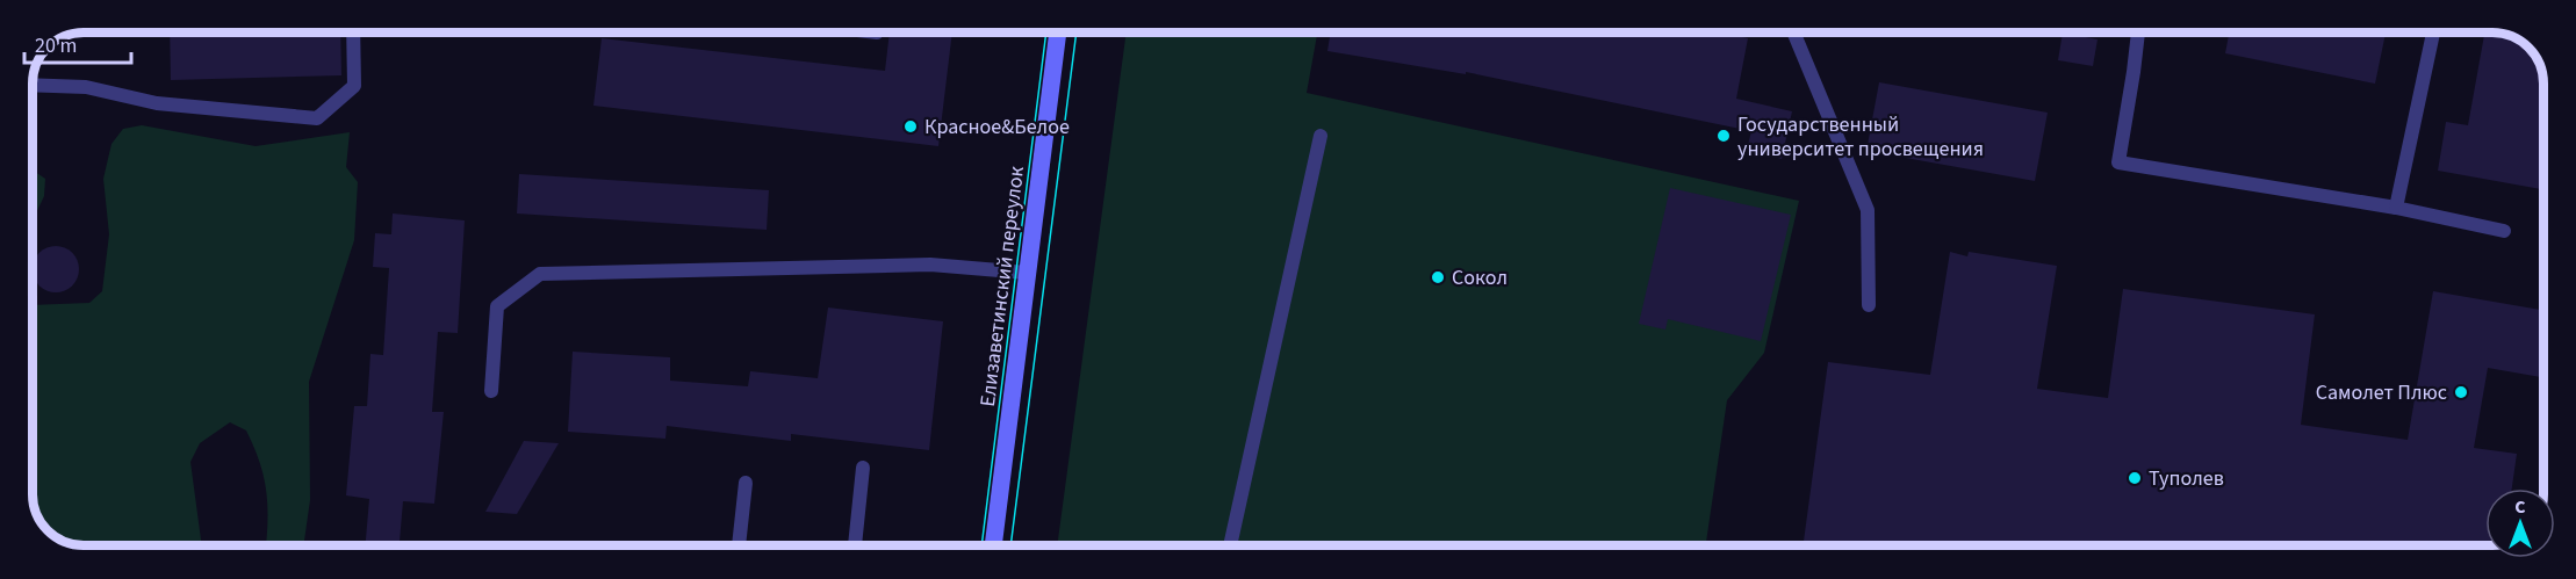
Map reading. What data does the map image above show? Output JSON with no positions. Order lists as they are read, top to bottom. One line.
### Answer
{"streets":{"street":["Елизаветинский переулок"]},"places":["Красное&Белое","Государственный университет просвещения","Сокол","Самолет Плюс","Туполев"],"scale_bar":"20 m","north":"top"}
